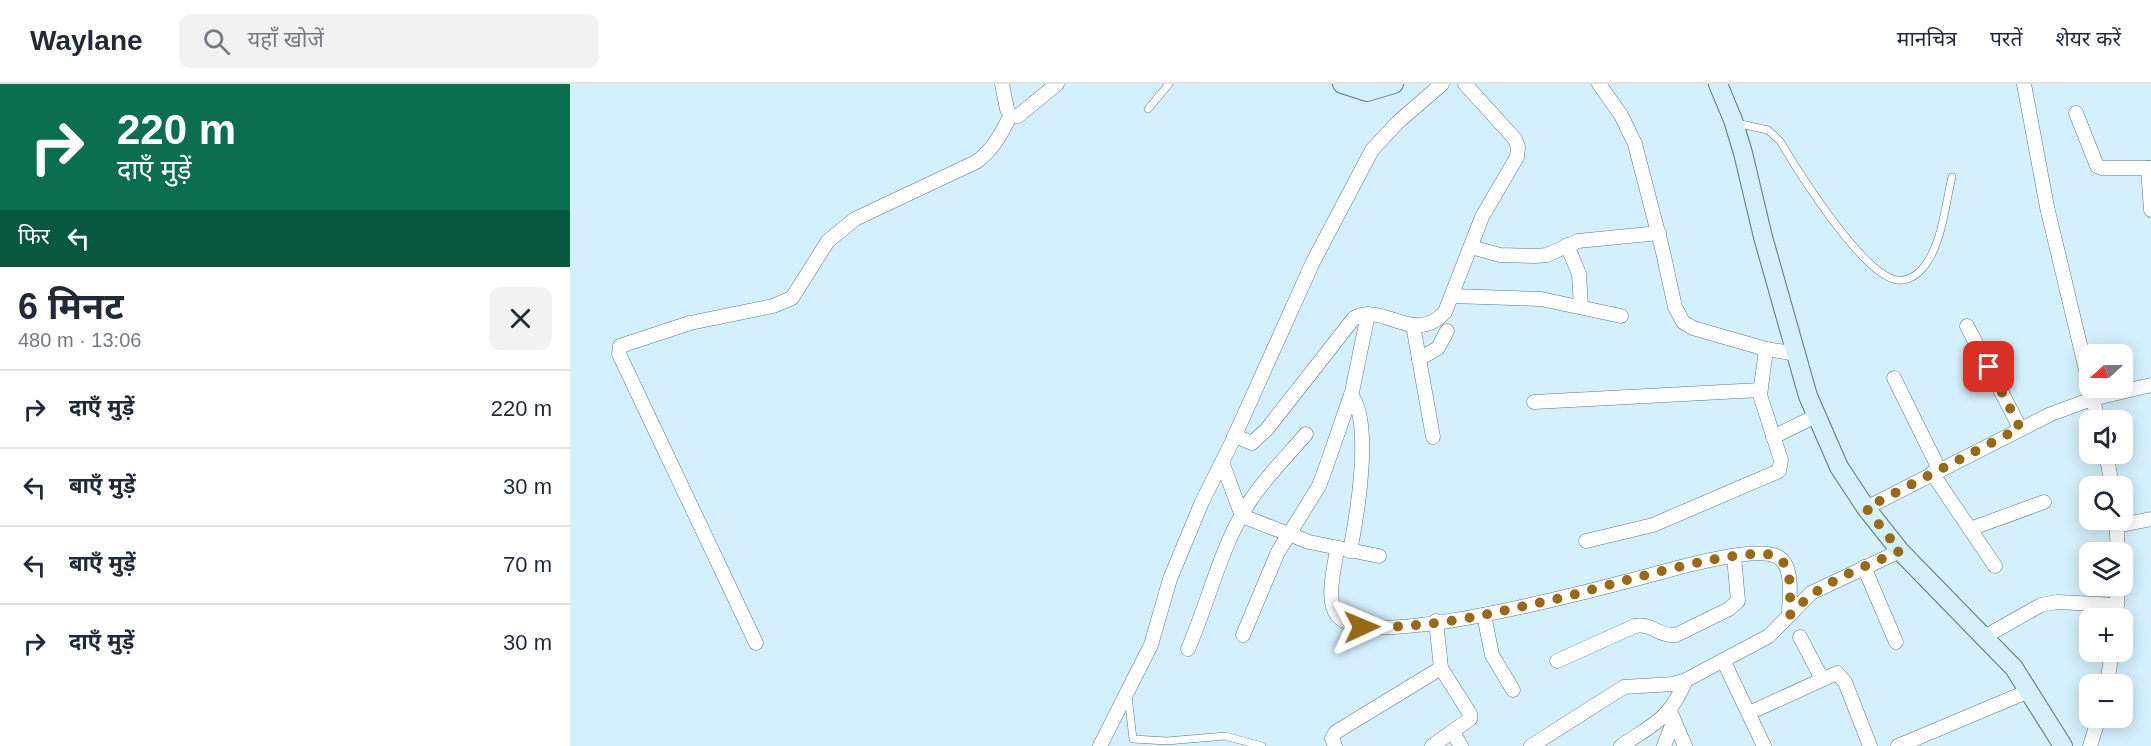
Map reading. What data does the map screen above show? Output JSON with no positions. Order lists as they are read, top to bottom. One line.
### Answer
{"north":"left","page":{"header":"Waylane","search":"यहाँ खोजें","nav":["मानचित्र","परतें","शेयर करें"],"turn":["220 m","दाएँ मुड़ें"],"then":"फिर","heading":["6 मिनट","480 m · 13:06"],"map_buttons":["+","−"],"list":[{"name":"दाएँ मुड़ें","value":"220 m"},{"name":"बाएँ मुड़ें","value":"30 m"},{"name":"बाएँ मुड़ें","value":"70 m"},{"name":"दाएँ मुड़ें","value":"30 m"}]}}
